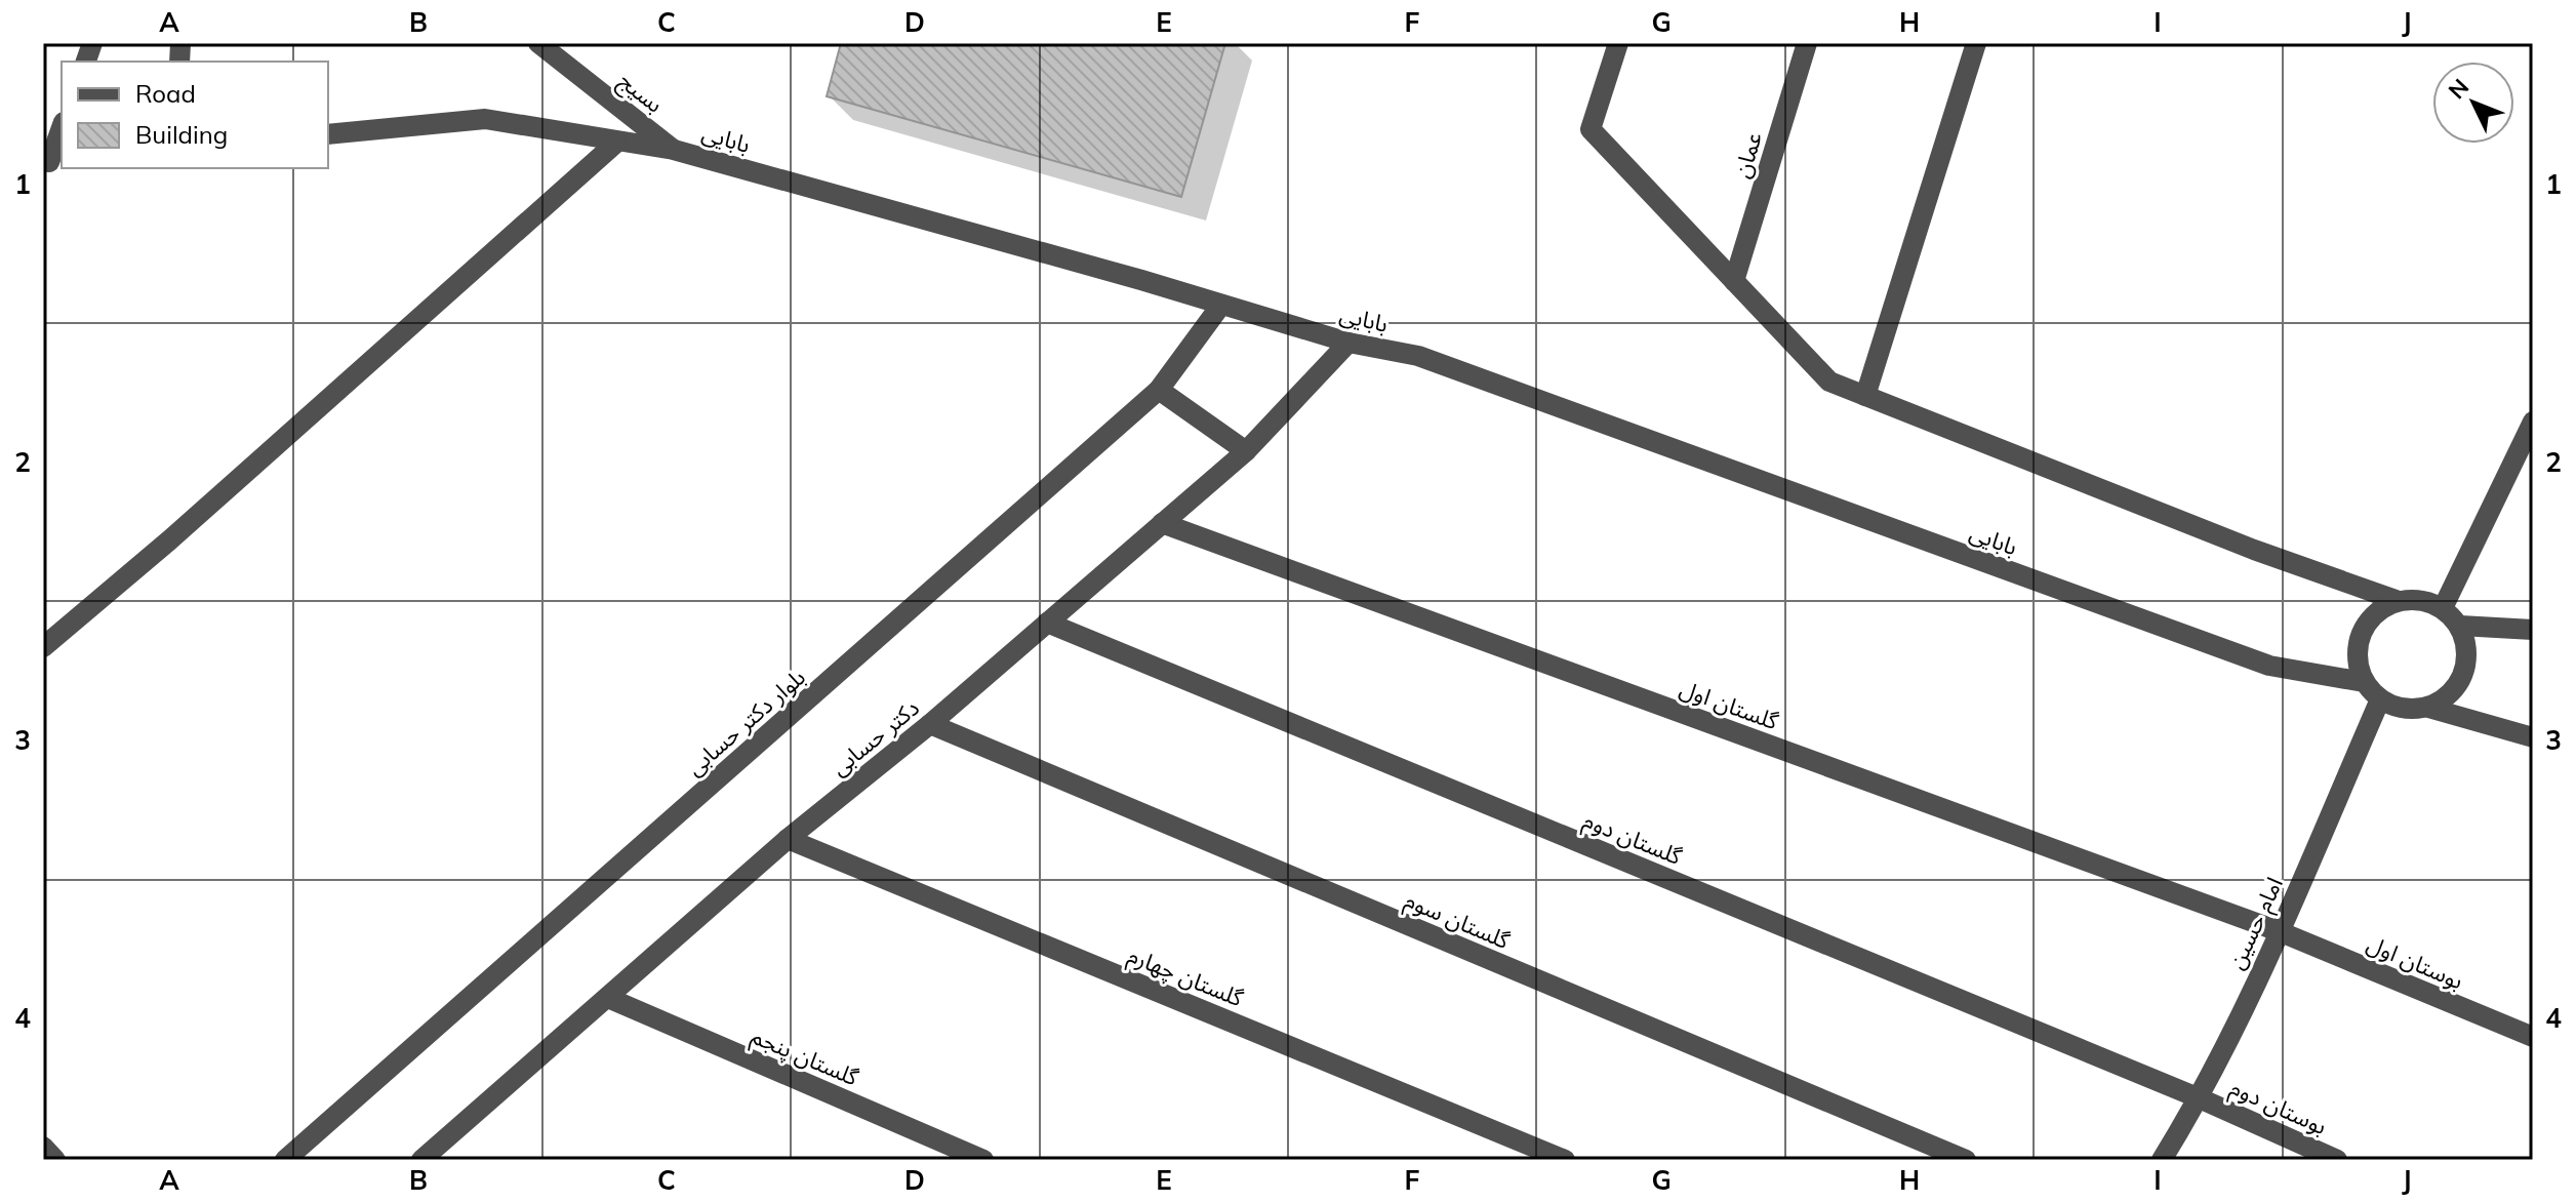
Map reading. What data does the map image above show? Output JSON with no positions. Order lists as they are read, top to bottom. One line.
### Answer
{"streets":{"street":["بسیج","بابایی","عمان","گلستان اول","بلوار دکتر حسابی","دکتر حسابی","گلستان دوم","گلستان سوم","امام حسین","بوستان اول","گلستان چهارم","گلستان پنجم","بوستان دوم"]},"crossings":[["بسیج","بابایی"],["بابایی","بلوار دکتر حسابی"],["بابایی","دکتر حسابی"],["بابایی","امام حسین"],["گلستان اول","دکتر حسابی"],["گلستان اول","امام حسین"],["گلستان اول","بوستان اول"],["دکتر حسابی","گلستان دوم"],["دکتر حسابی","گلستان سوم"],["دکتر حسابی","گلستان چهارم"],["دکتر حسابی","گلستان پنجم"],["گلستان دوم","امام حسین"],["گلستان دوم","بوستان دوم"],["امام حسین","بوستان اول"],["امام حسین","بوستان دوم"]],"legend":["Road","Building"],"north":"top left","grid":{"columns":["A","B","C","D","E","F","G","H","I","J"],"rows":["1","2","3","4"]}}
